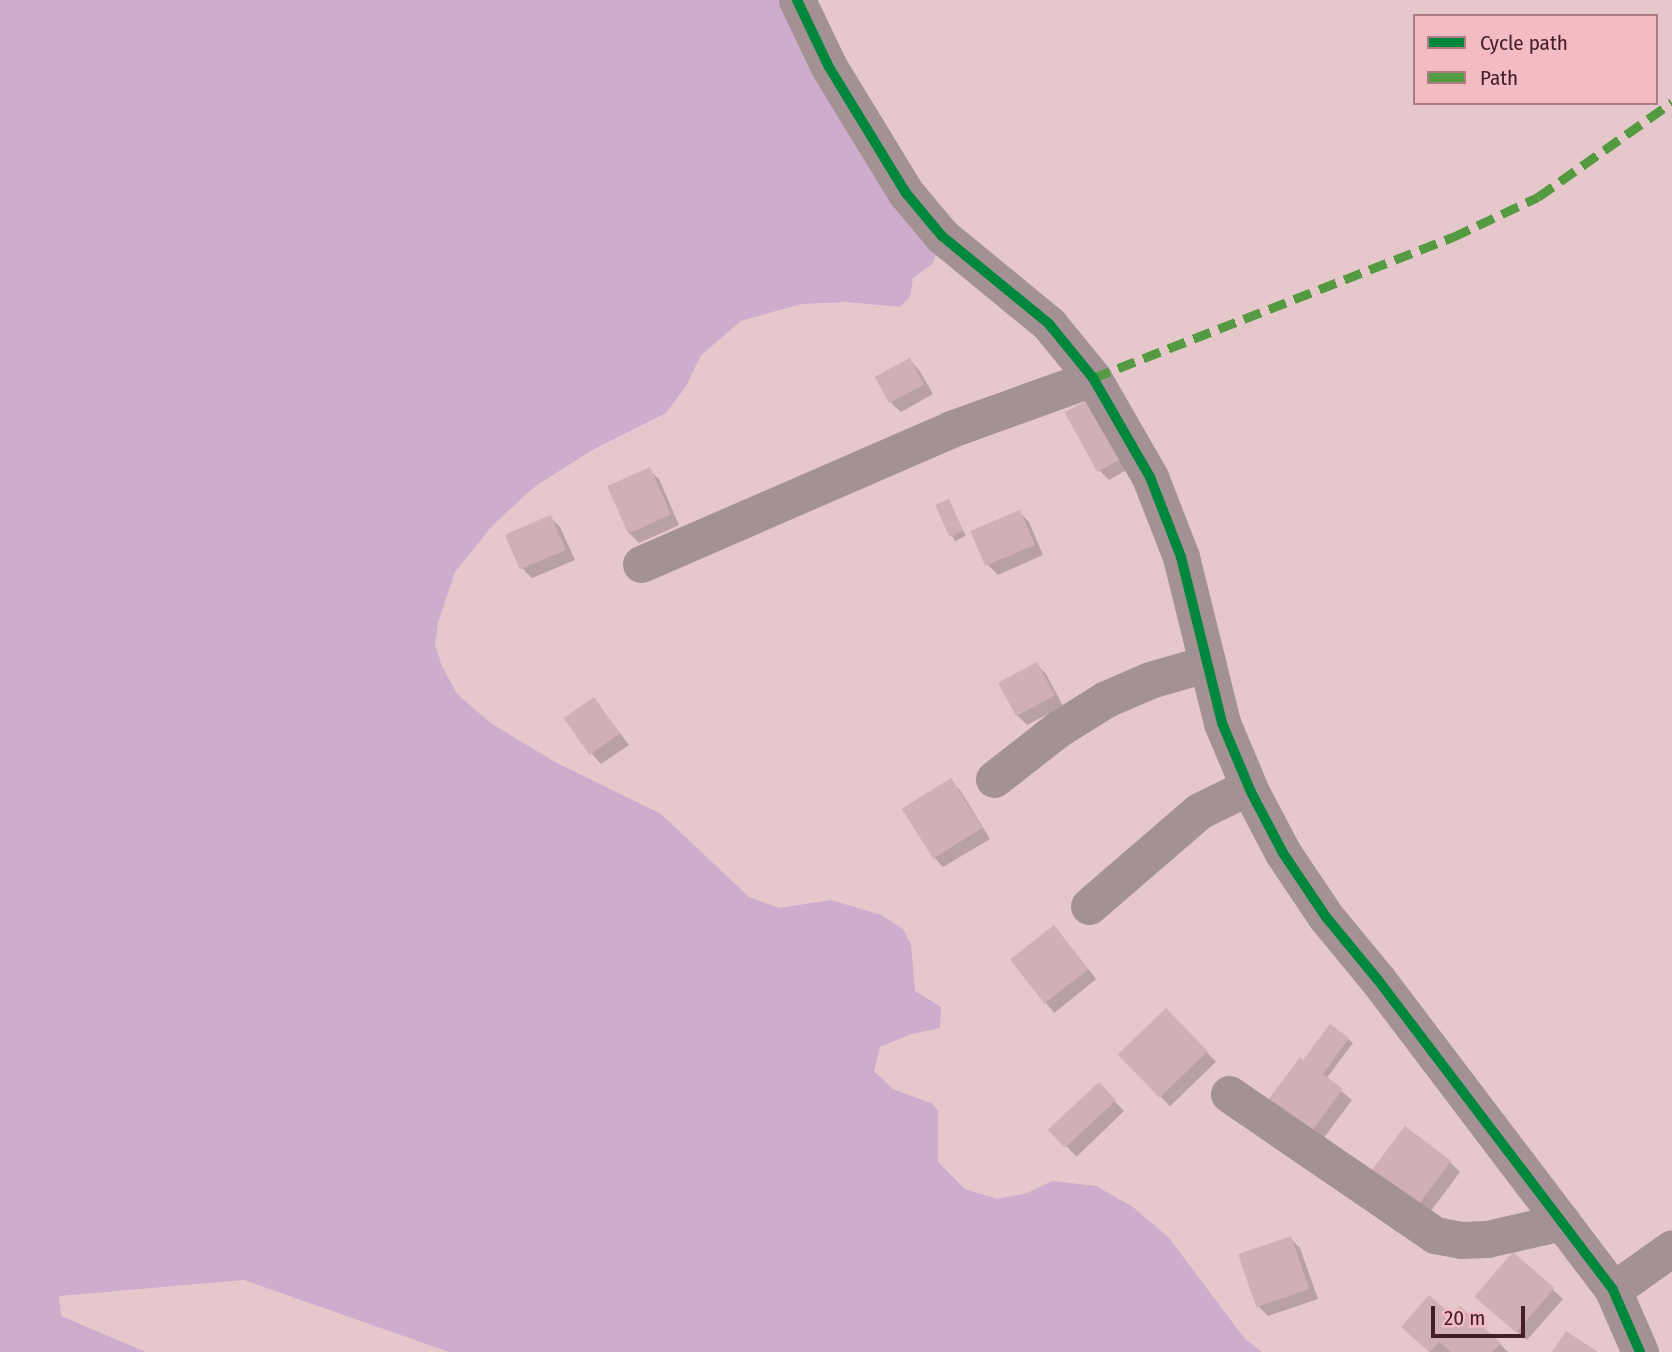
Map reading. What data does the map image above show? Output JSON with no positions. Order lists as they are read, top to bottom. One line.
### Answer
{"legend":["Cycle path","Path"],"scale_bar":"20 m"}
